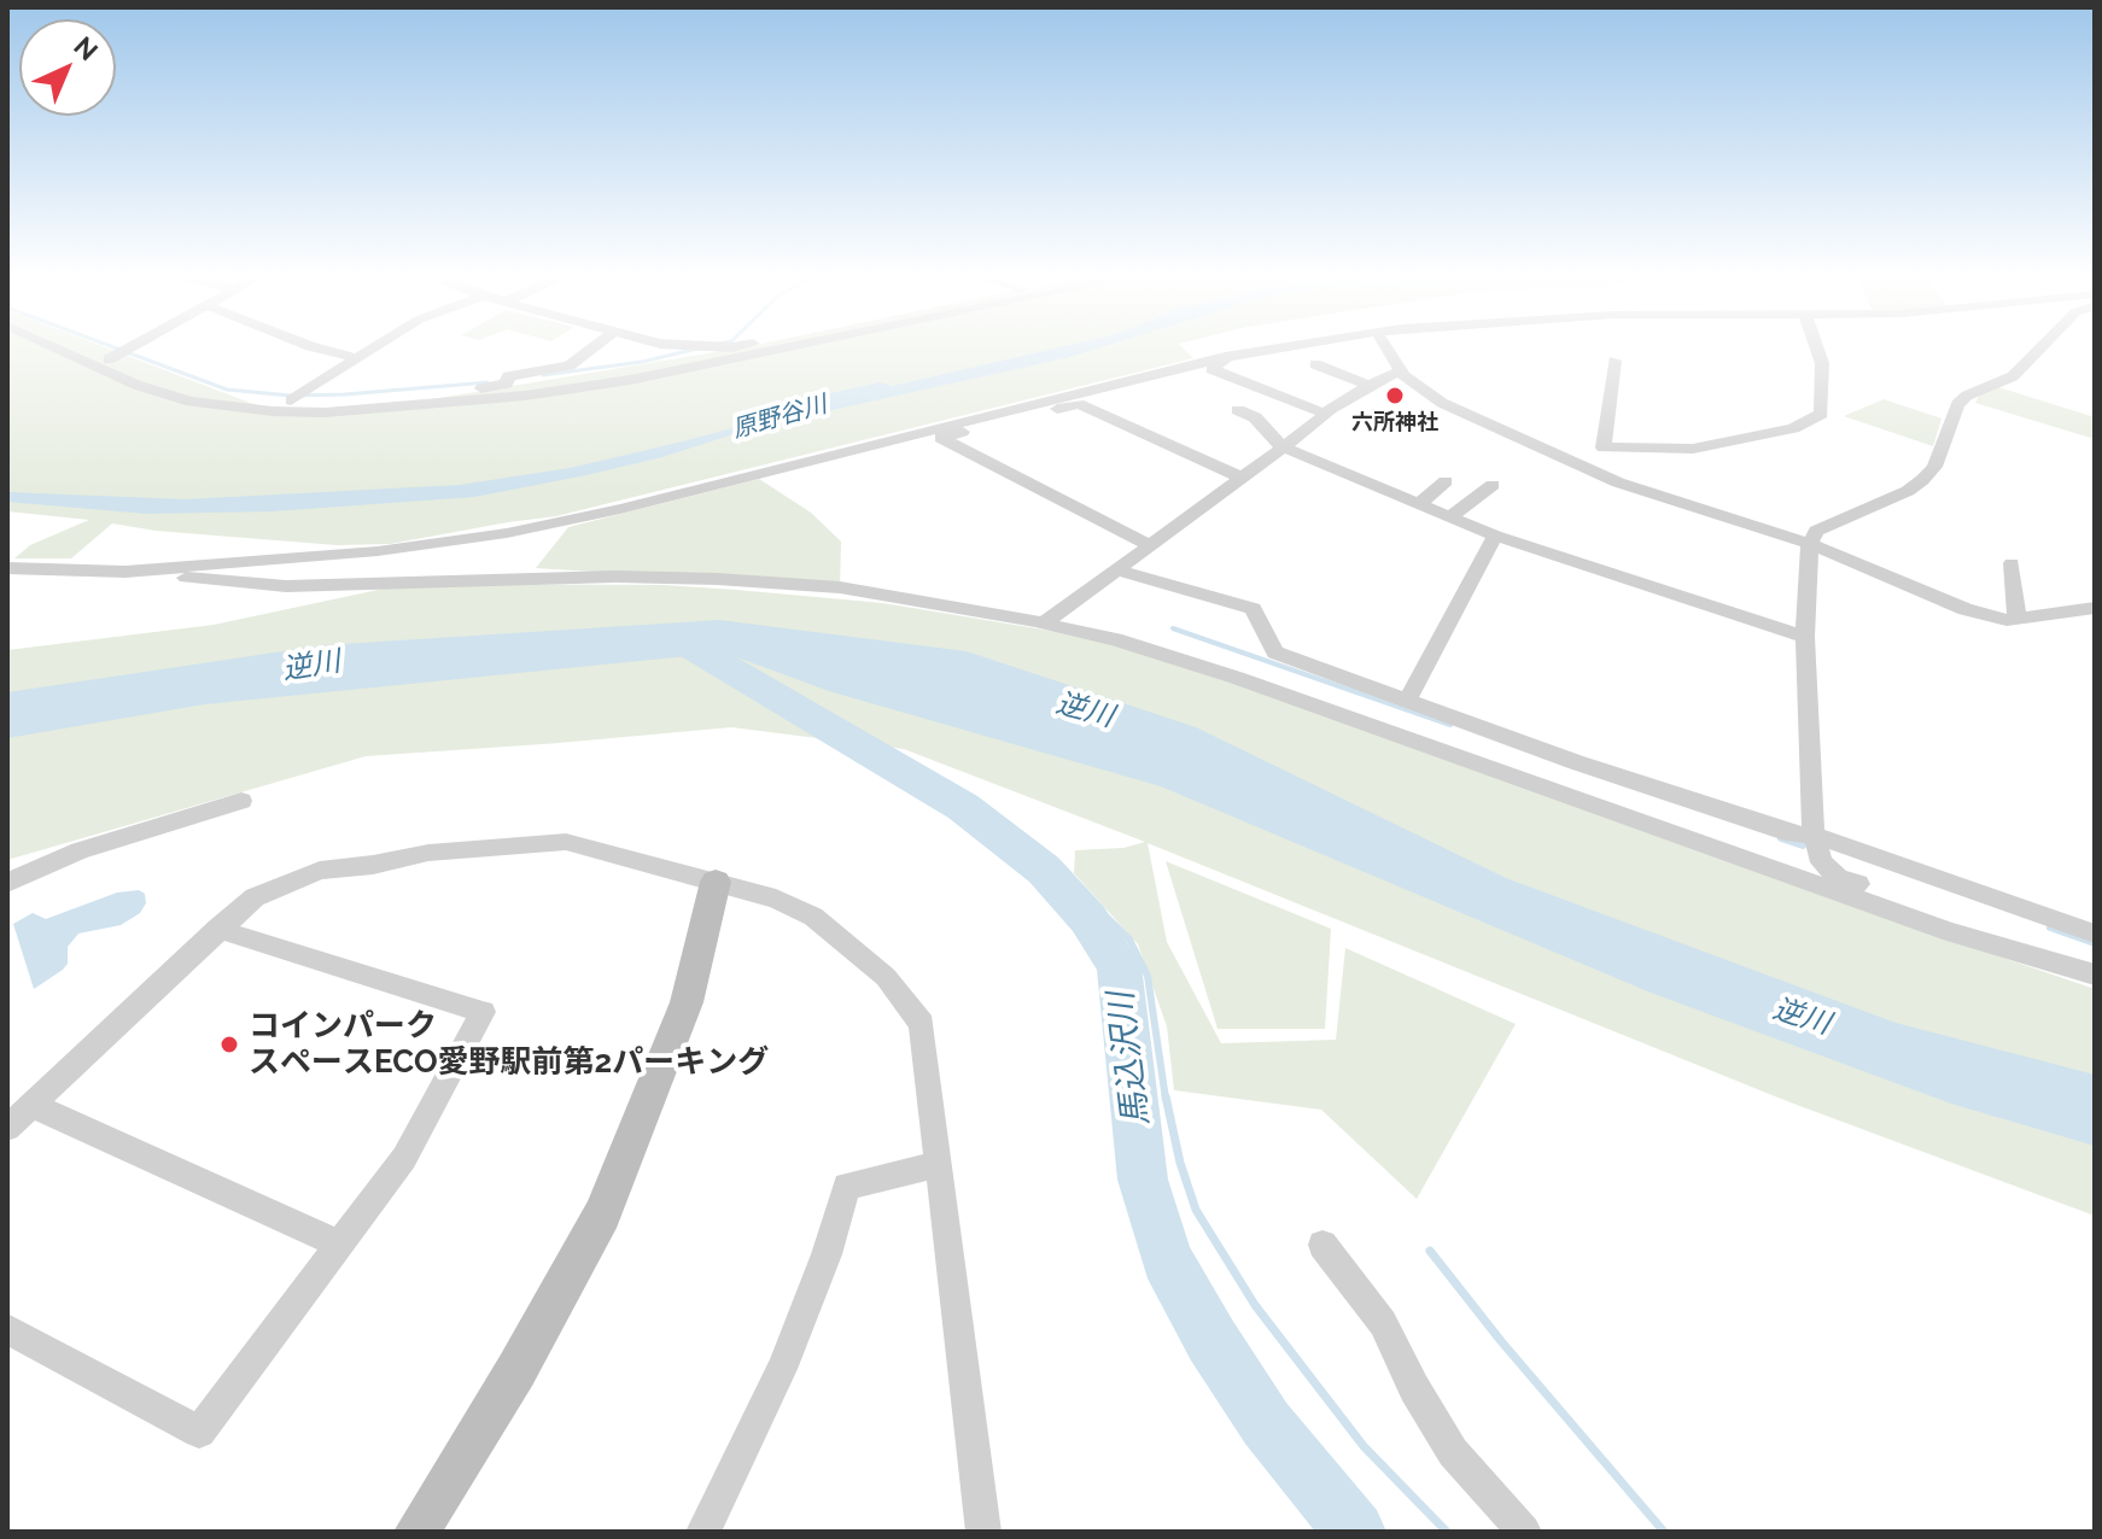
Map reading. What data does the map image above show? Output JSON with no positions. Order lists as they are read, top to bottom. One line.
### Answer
{"water":["原野谷川","逆川","馬込沢川"],"places":["六所神社","コインパーク スペースECO愛野駅前第2パーキング"],"north":"top right"}
